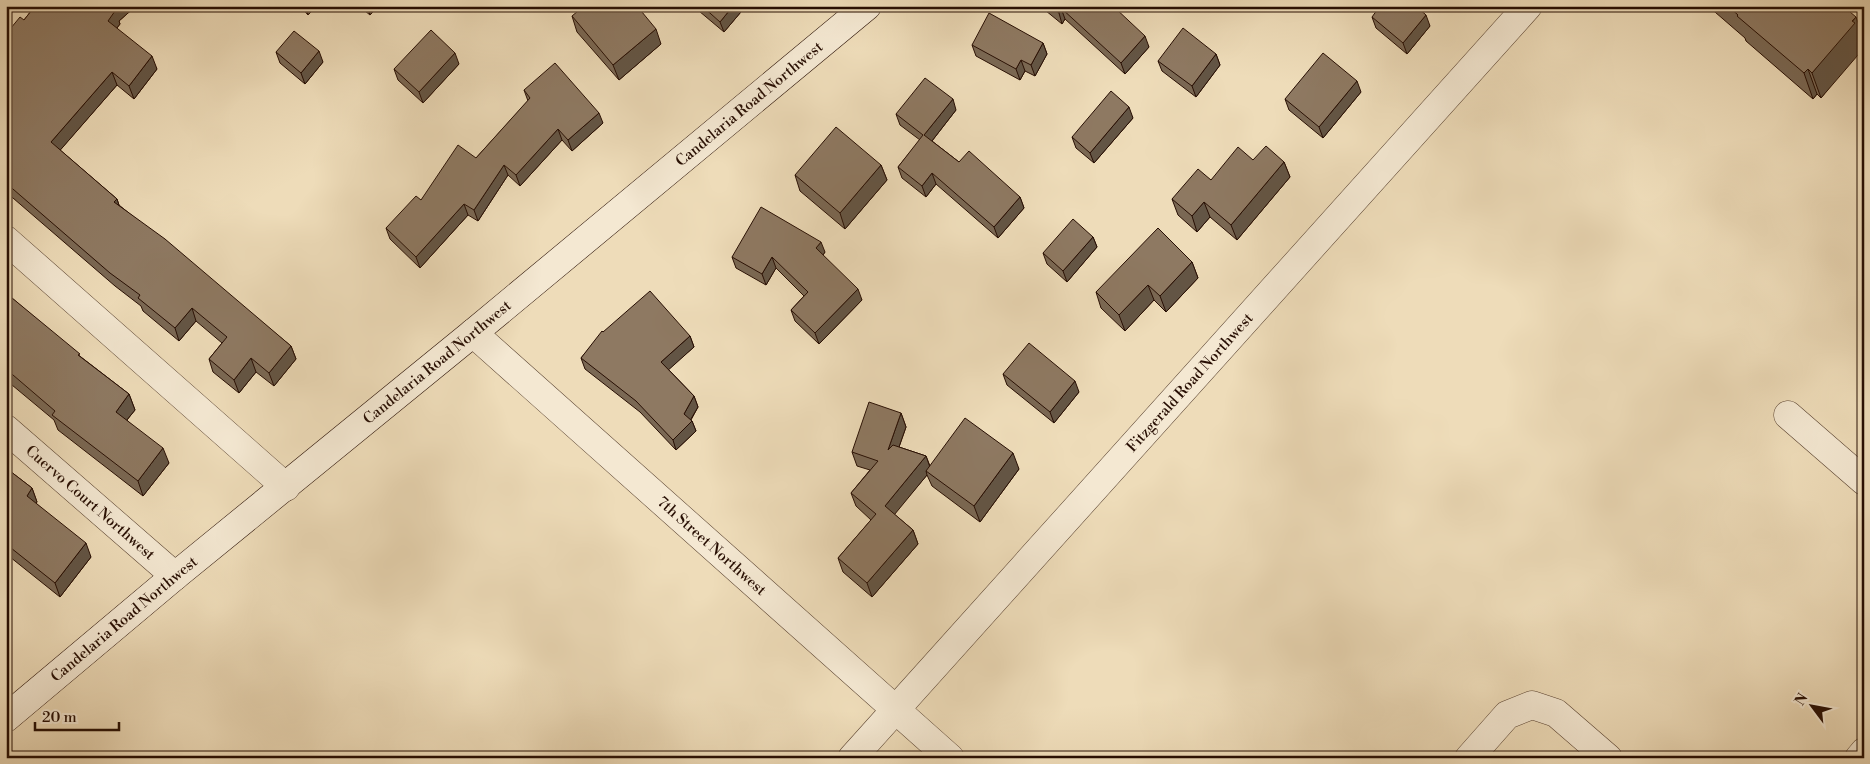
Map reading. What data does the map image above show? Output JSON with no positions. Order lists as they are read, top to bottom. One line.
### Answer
{"streets":{"street":["Candelaria Road Northwest","Fitzgerald Road Northwest","Cuervo Court Northwest","7th Street Northwest"]},"crossings":[["Candelaria Road Northwest","Cuervo Court Northwest"],["Candelaria Road Northwest","7th Street Northwest"],["Fitzgerald Road Northwest","7th Street Northwest"]],"scale_bar":"20 m","north":"top left"}
